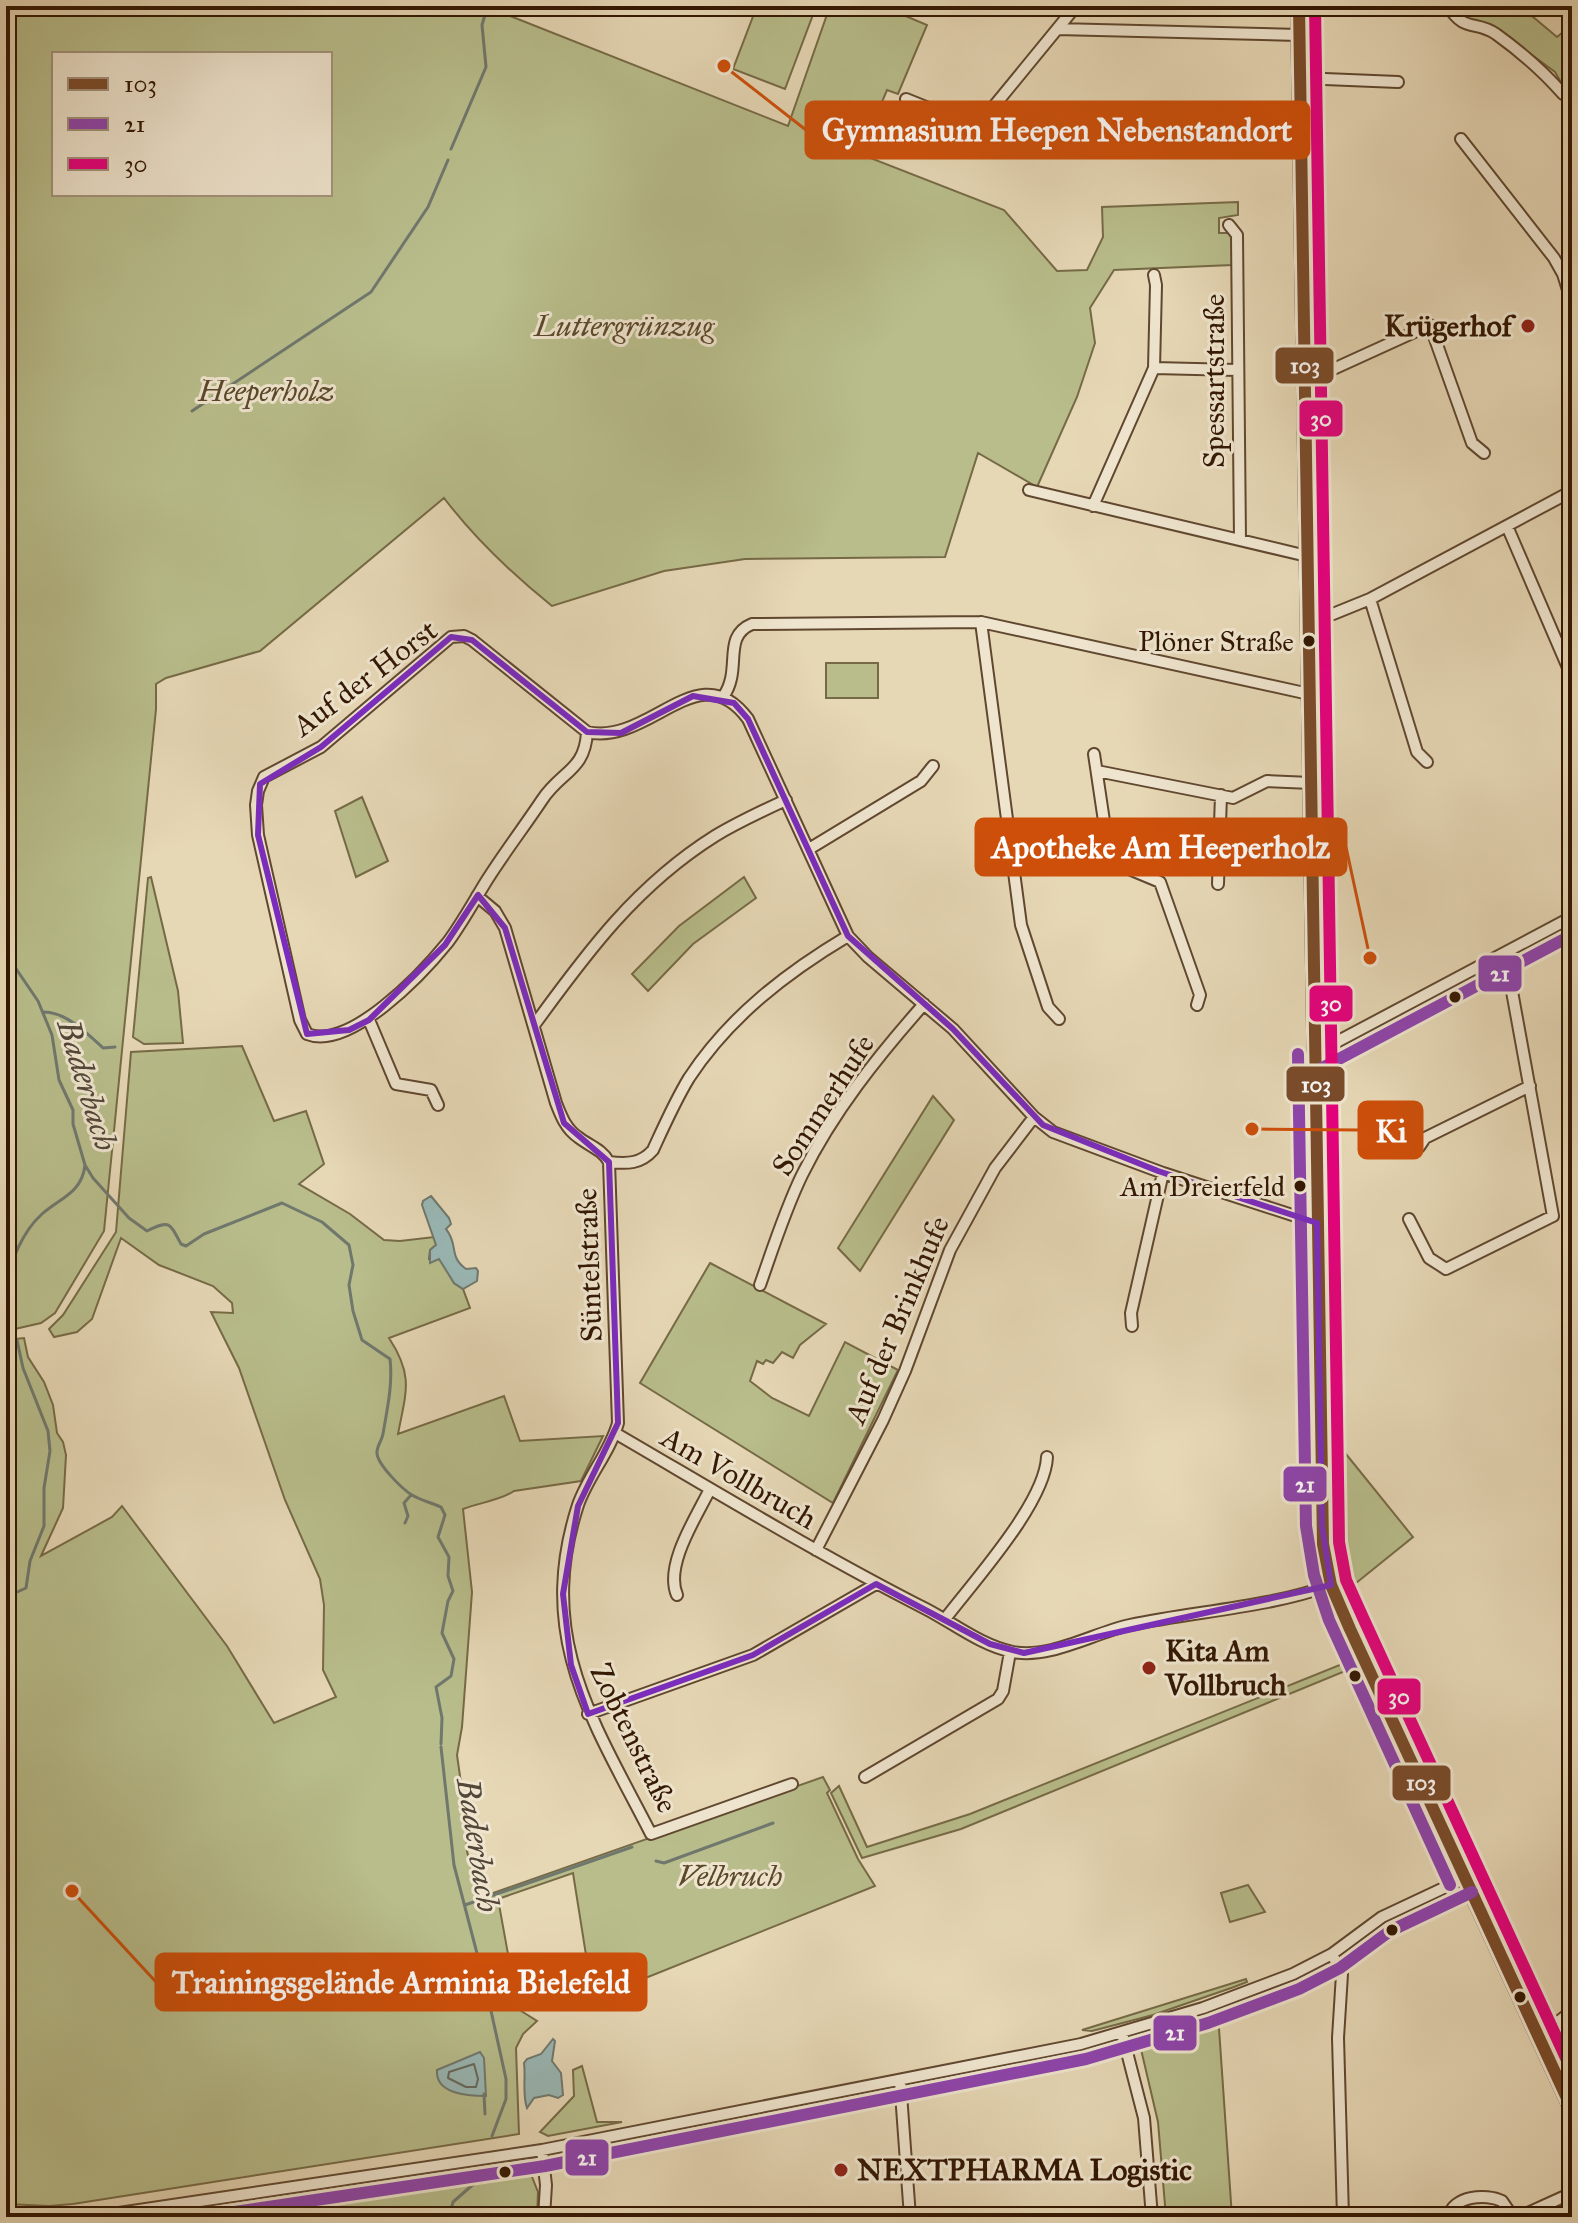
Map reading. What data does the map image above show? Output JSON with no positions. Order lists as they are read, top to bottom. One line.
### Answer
{"streets":{"street":["Spessartstraße","Auf der Horst","Sommerhufe","Süntelstraße","Auf der Brinkhufe","Am Vollbruch","Zobtenstraße"]},"crossings":[["Süntelstraße","Am Vollbruch"],["Süntelstraße","Zobtenstraße"],["Auf der Brinkhufe","Am Vollbruch"],["Am Vollbruch","Zobtenstraße"]],"water":["Baderbach"],"parks":["Luttergrünzug","Heeperholz","Velbruch"],"places":["Gymnasium Heepen Nebenstandort","Krügerhof","Plöner Straße","Apotheke Am Heeperholz","Ki","Am Dreierfeld","Kita Am Vollbruch","Trainingsgelände Arminia Bielefeld","NEXTPHARMA Logistic"],"lines":["transit line 103","transit line 30","transit line 21"],"legend":["103","21","30"]}
